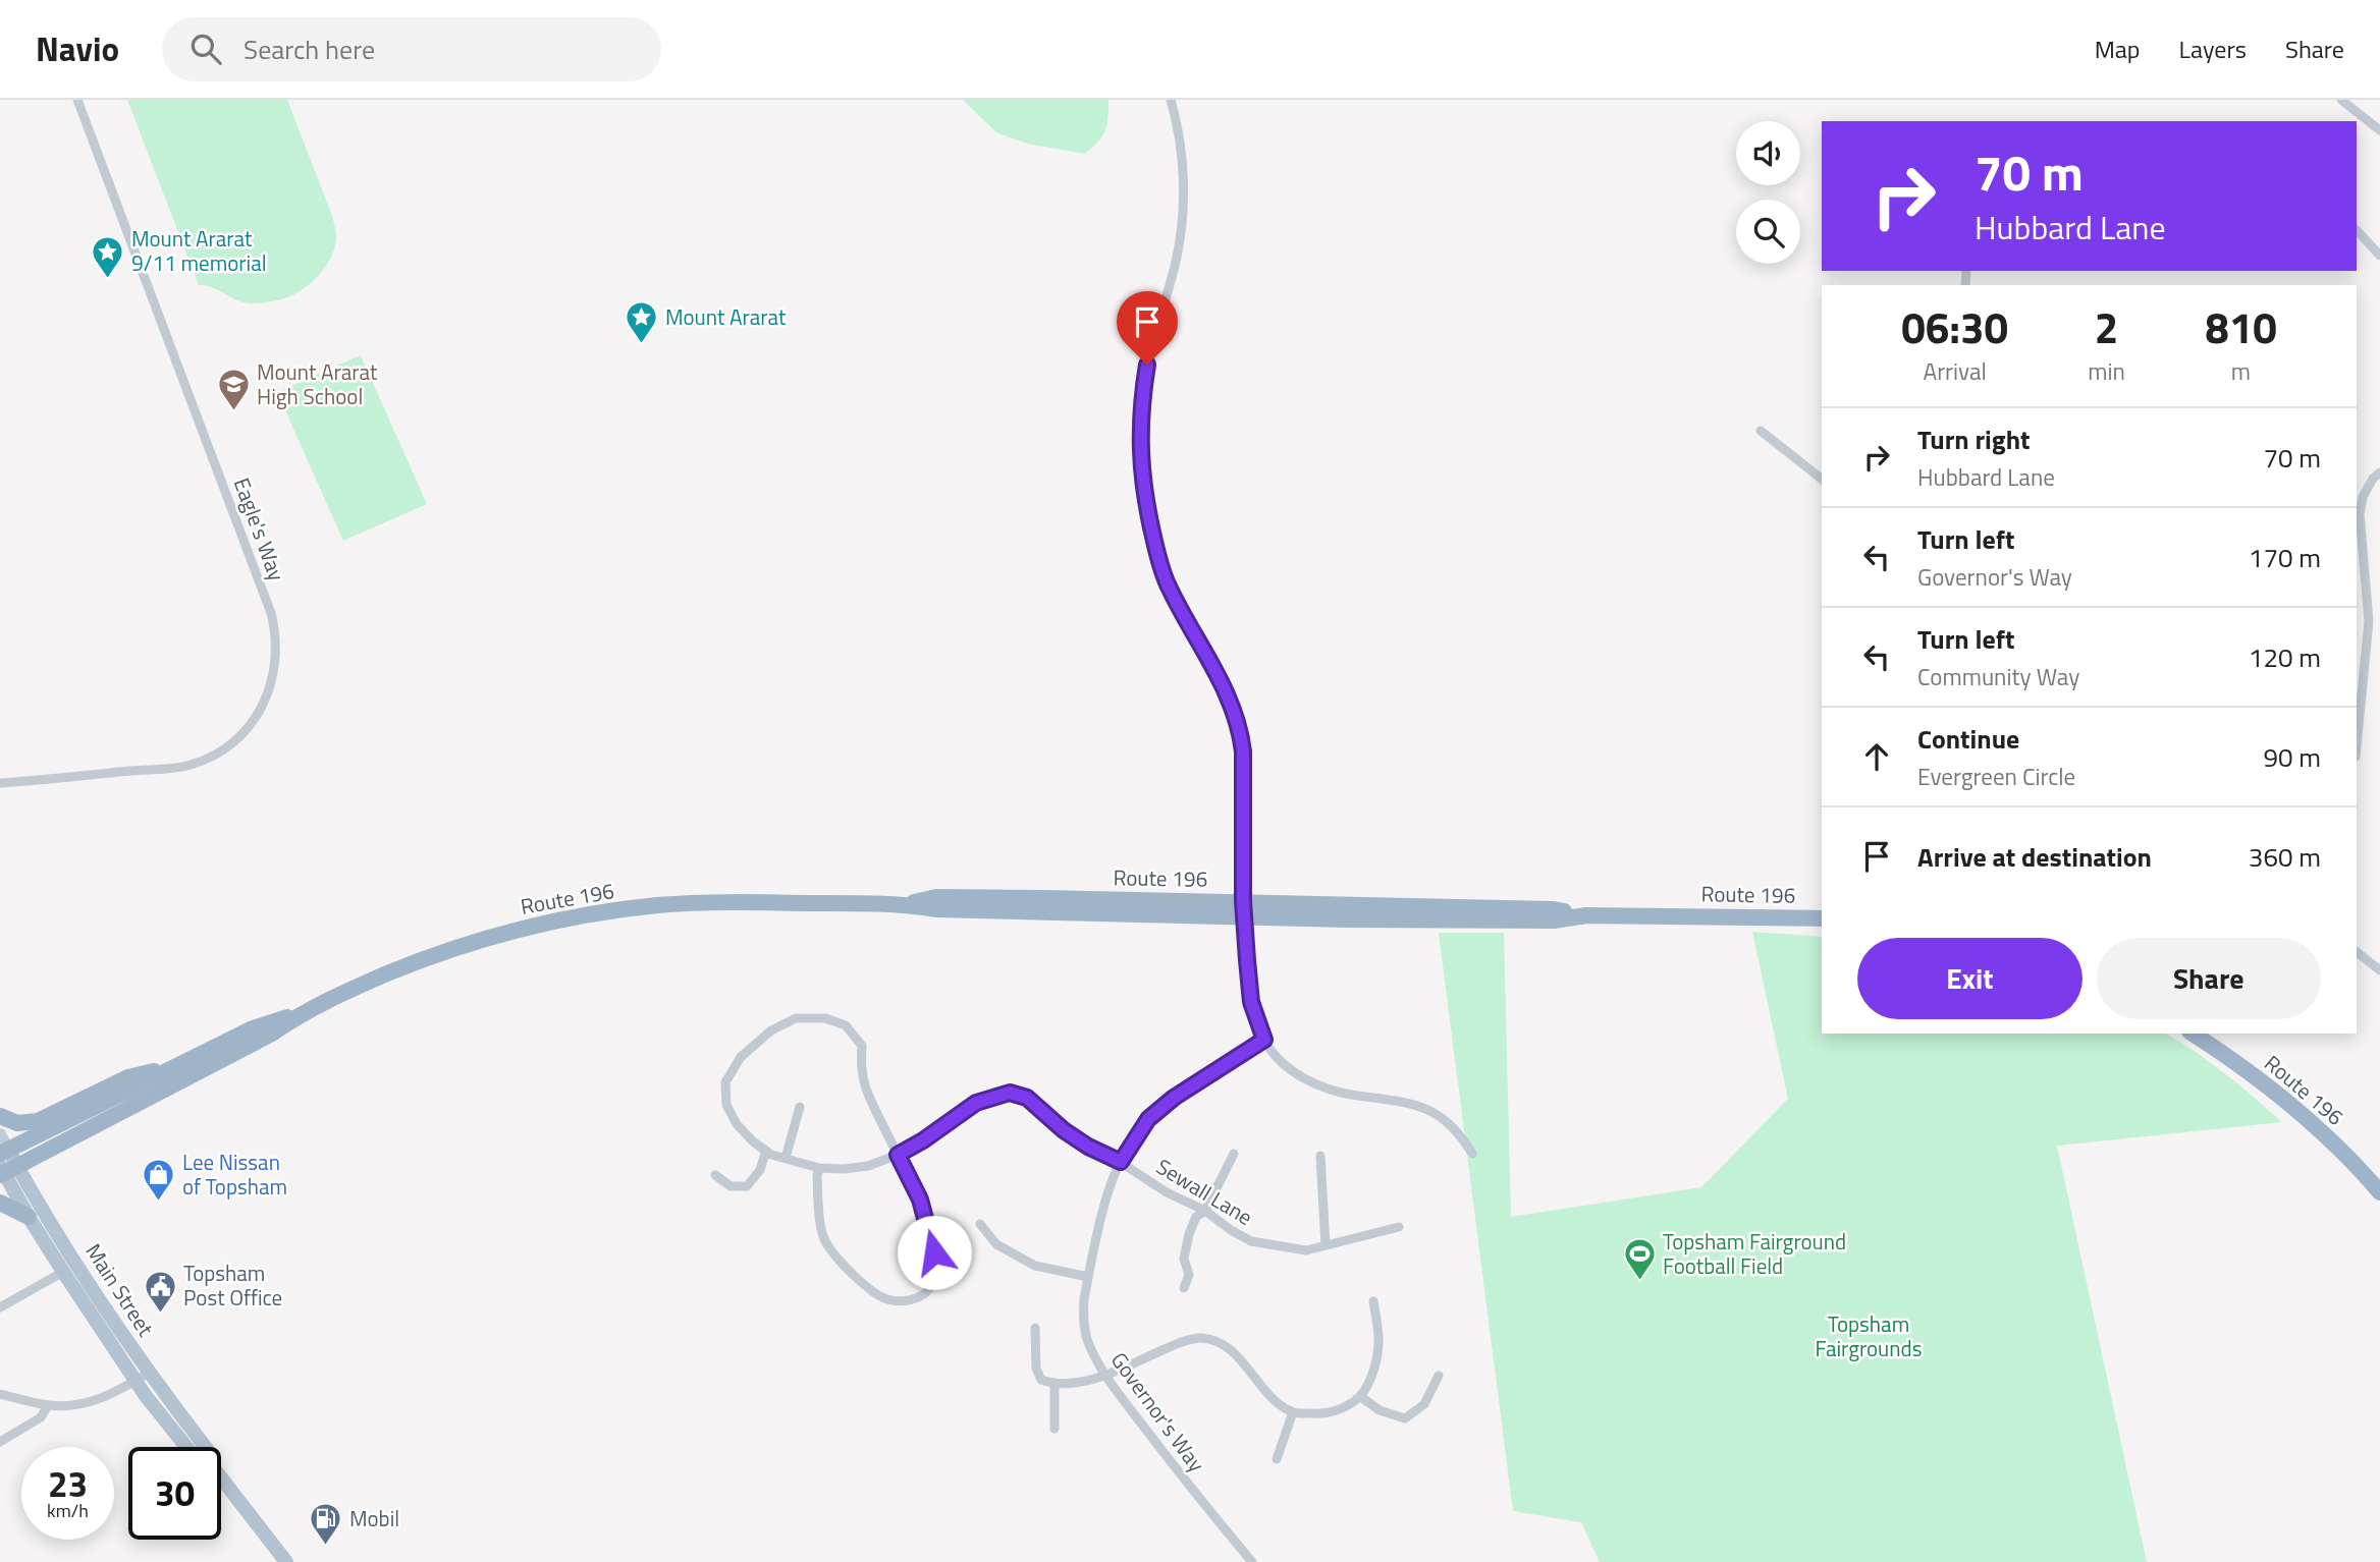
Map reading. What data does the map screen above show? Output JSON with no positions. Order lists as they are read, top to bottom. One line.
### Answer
{"streets":{"highway":["Route 196"],"main road":["Main Street"],"street":["Eagle's Way","Sewall Lane","Governor's Way"]},"crossings":[["Route 196","Main Street"],["Sewall Lane","Governor's Way"]],"parks":["Topsham Fairgrounds"],"places":{"place":["Mount Ararat 9/11 memorial","Mount Ararat"],"school or university":["Mount Ararat High School"],"shop":["Lee Nissan of Topsham"],"sports":["Topsham Fairground Football Field"],"public building":["Topsham Post Office"],"fuel station":["Mobil"]},"page":{"header":"Navio","search":"Search here","nav":["Map","Layers","Share"],"turn":["70 m","Hubbard Lane"],"eta":["06:30","Arrival","2","min","810","m"],"list":[{"name":"Turn right","note":"Hubbard Lane","value":"70 m"},{"name":"Turn left","note":"Governor's Way","value":"170 m"},{"name":"Turn left","note":"Community Way","value":"120 m"},{"name":"Continue","note":"Evergreen Circle","value":"90 m"},{"name":"Arrive at destination","value":"360 m"}],"buttons":["Exit","Share"],"speed":"23 km/h","limit":"30"}}
